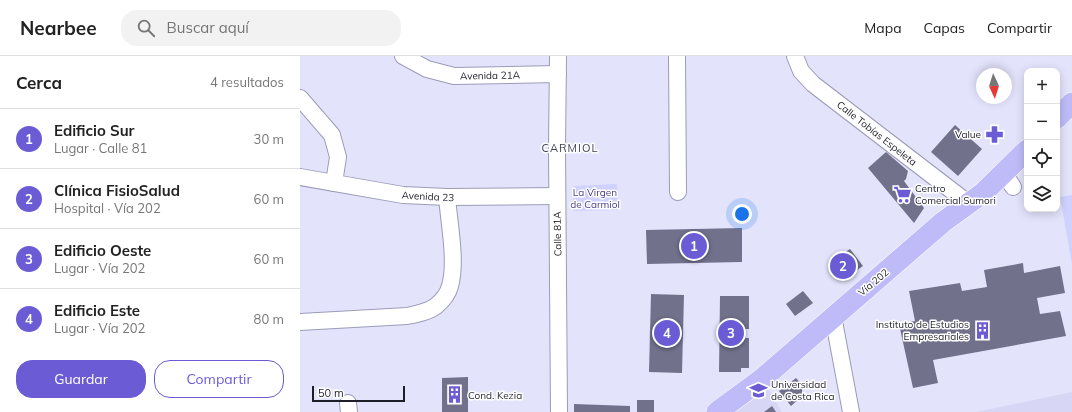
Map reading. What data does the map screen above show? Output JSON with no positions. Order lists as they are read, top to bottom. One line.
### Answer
{"streets":{"main road":["Vía 202"],"street":["Avenida 21A","Calle Tobías Espeleta","Avenida 23","Calle 81A"]},"crossings":[["Avenida 21A","Calle 81A"],["Calle Tobías Espeleta","Vía 202"],["Avenida 23","Calle 81A"]],"districts":["CARMIOL"],"parks":["La Virgen de Carmiol"],"places":{"pharmacy":["Value"],"supermarket":["Centro Comercial Sumori"],"building":["Instituto de Estudios Empresariales","Cond. Kezia"],"school or university":["Universidad de Costa Rica"]},"scale_bar":"50 m","north":"bottom","page":{"header":"Nearbee","search":"Buscar aquí","nav":["Mapa","Capas","Compartir"],"heading":["Cerca","4 resultados"],"map_buttons":["+","−"],"list":[{"mark":"1","name":"Edificio Sur","note":"Lugar · Calle 81","value":"30 m"},{"mark":"2","name":"Clínica FisioSalud","note":"Hospital · Vía 202","value":"60 m"},{"mark":"3","name":"Edificio Oeste","note":"Lugar · Vía 202","value":"60 m"},{"mark":"4","name":"Edificio Este","note":"Lugar · Vía 202","value":"80 m"}],"pins":["1","2","3","4"],"buttons":["Guardar","Compartir"],"scale":"50 m"}}
